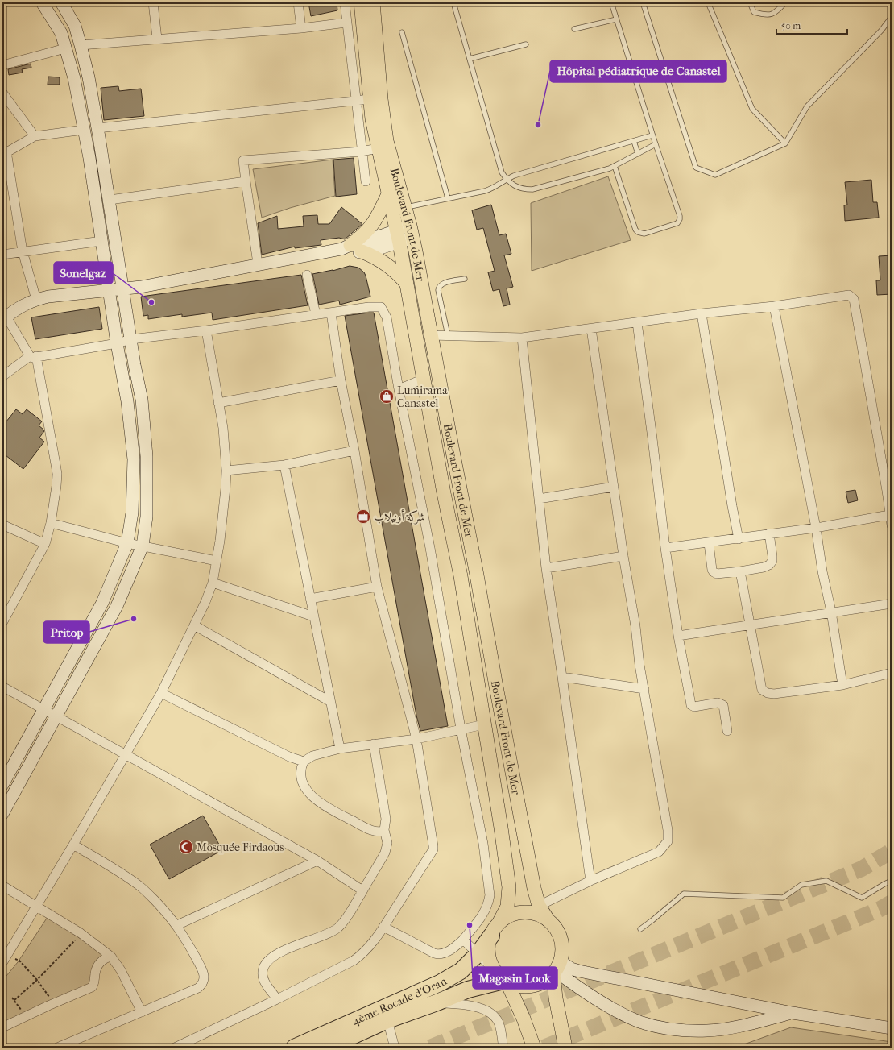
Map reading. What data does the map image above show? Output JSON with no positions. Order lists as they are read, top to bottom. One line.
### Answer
{"streets":{"highway":["4ème Rocade d'Oran"],"main road":["Boulevard Front de Mer"]},"crossings":[["Boulevard Front de Mer","4ème Rocade d'Oran"]],"places":{"other":["Hôpital pédiatrique de Canastel","Sonelgaz","Pritop","Magasin Look"],"shop":["Lumirama Canastel"],"office":["شركة أونيلاب"],"mosque":["Mosquée Firdaous"]},"scale_bar":"50 m"}
